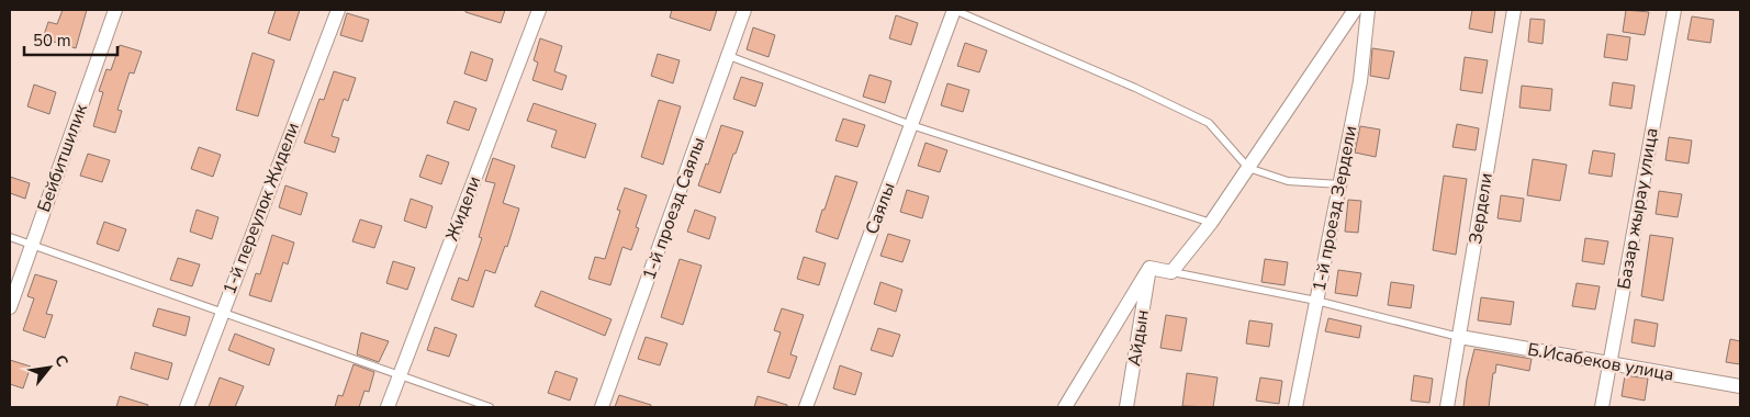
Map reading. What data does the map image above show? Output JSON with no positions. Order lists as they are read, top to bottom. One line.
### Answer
{"streets":{"street":["Бейбитшилик","1-й переулок Жидели","Жидели","1-й проезд Саялы","Саялы","1-й проезд Зердели","Зердели","Базар жырау улица","Айдын","Б.Исабеков улица"]},"crossings":[["Зердели","Б.Исабеков улица"],["Базар жырау улица","Б.Исабеков улица"]],"scale_bar":"50 m","north":"top right"}
